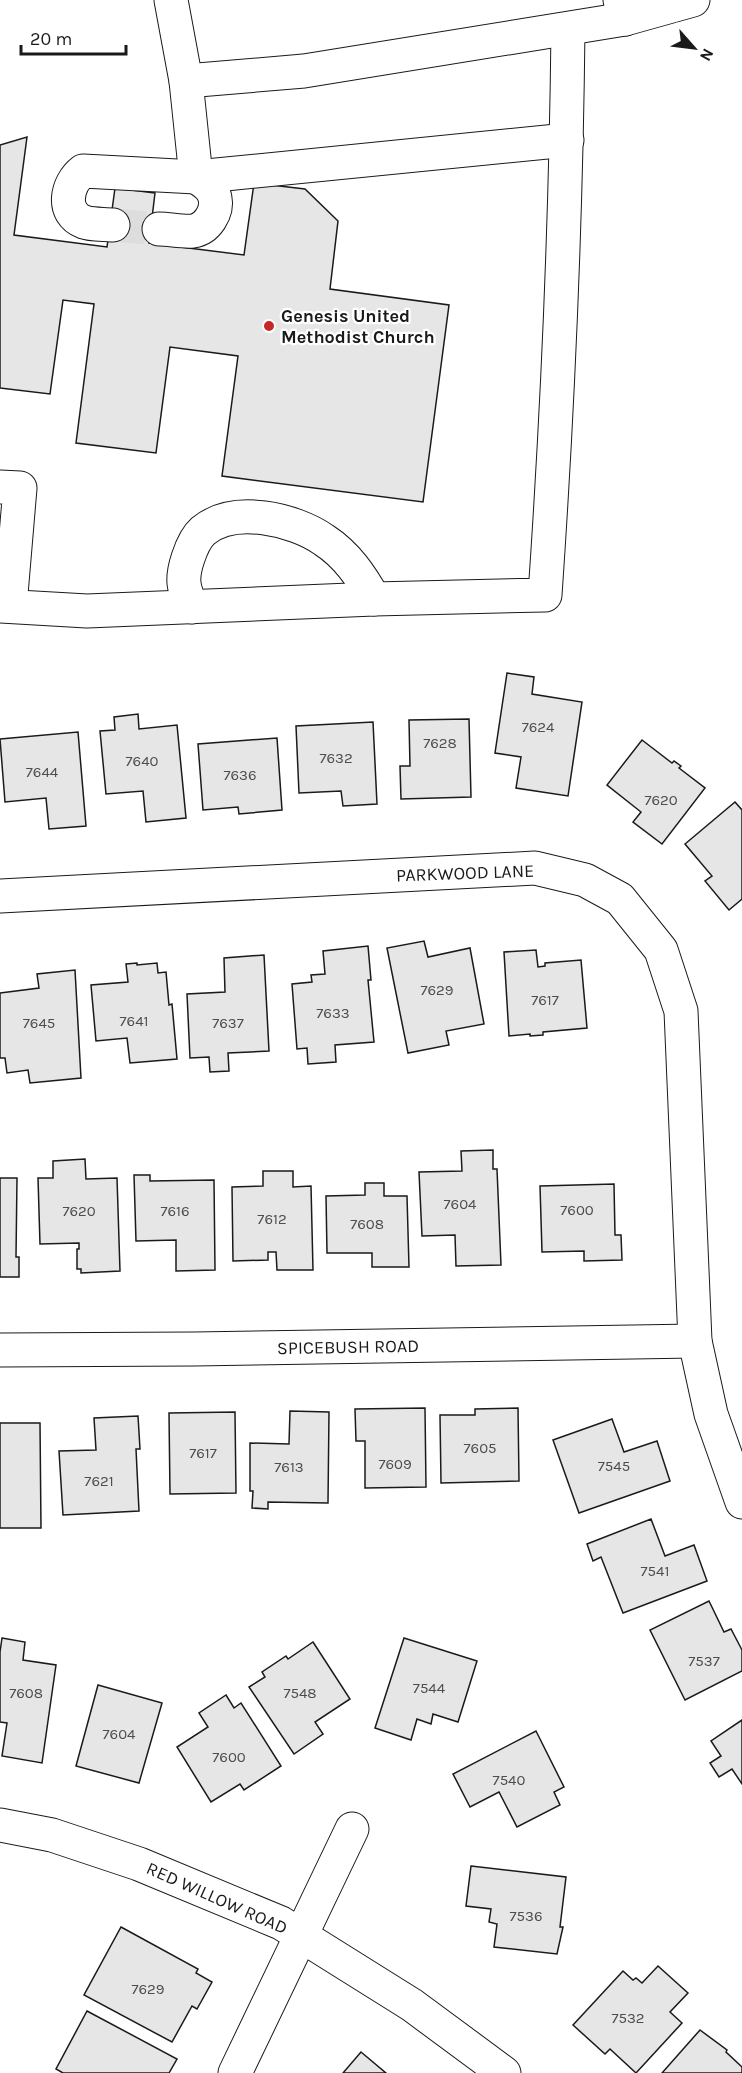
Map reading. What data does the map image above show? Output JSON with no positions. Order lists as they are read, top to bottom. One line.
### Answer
{"streets":{"street":["PARKWOOD LANE","SPICEBUSH ROAD","RED WILLOW ROAD"]},"crossings":[["PARKWOOD LANE","SPICEBUSH ROAD"]],"places":["Genesis United Methodist Church"],"house_numbers":["7624","7628","7632","7640","7644","7636","7620","7629","7617","7633","7641","7645","7637","7604","7600","7620","7616","7612","7608","7605","7617","7609","7545","7613","7621","7541","7537","7544","7608","7548","7604","7600","7540","7536","7629","7532"],"scale_bar":"20 m","north":"bottom right"}
